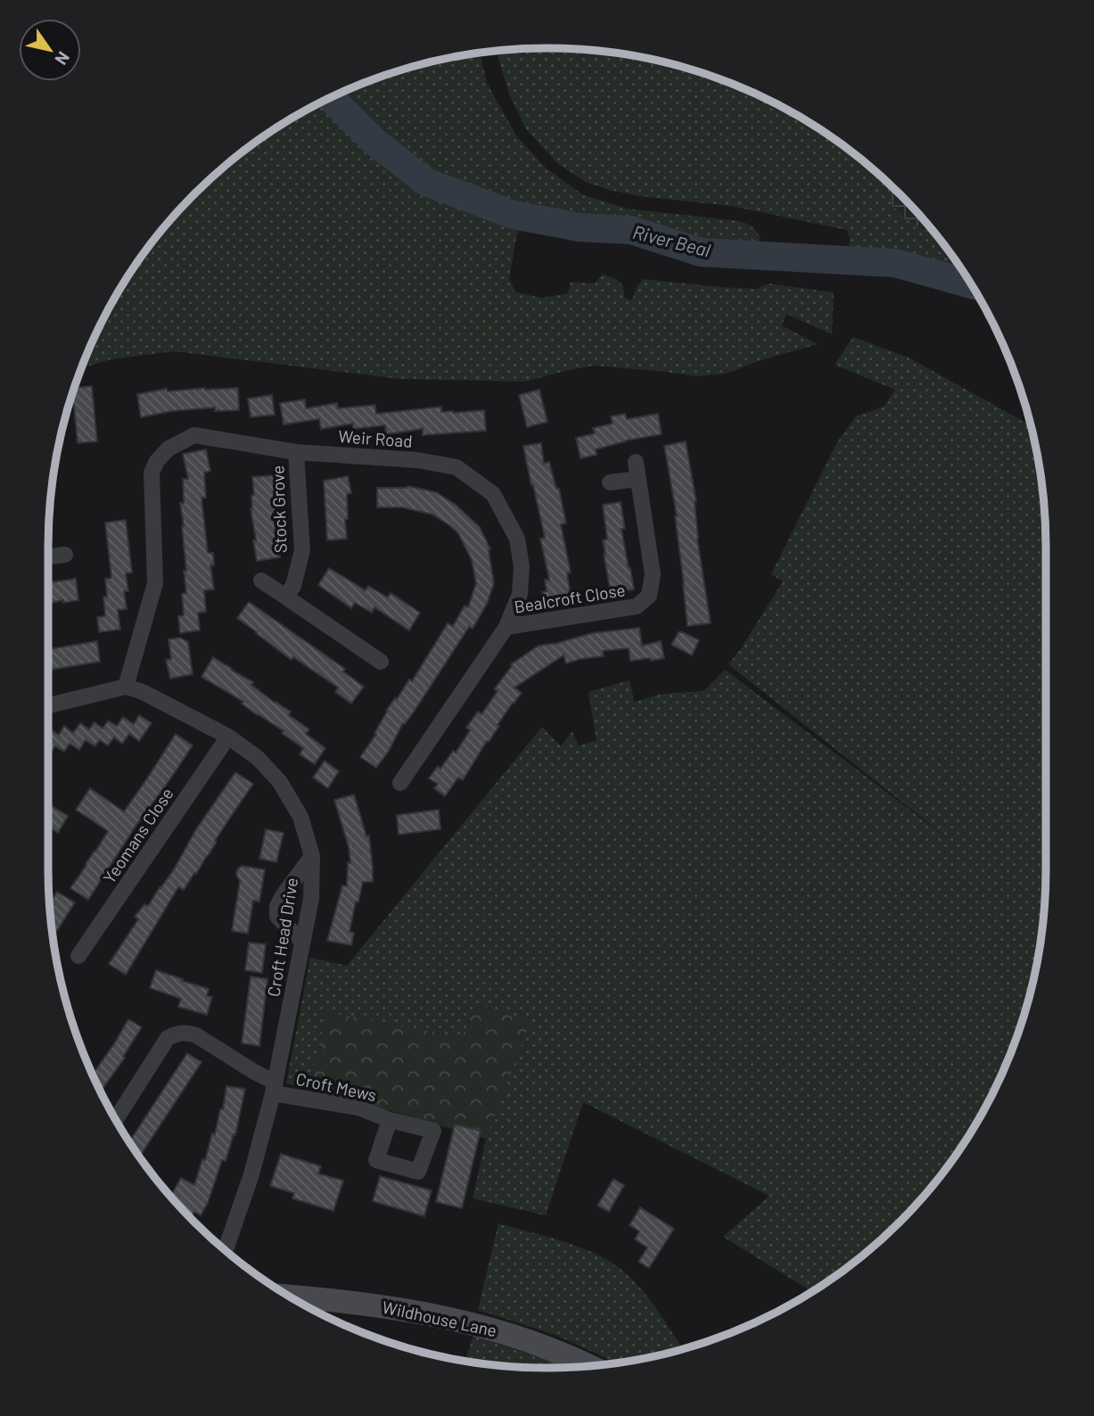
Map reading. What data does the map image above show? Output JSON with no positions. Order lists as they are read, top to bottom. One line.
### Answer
{"streets":{"main road":["Wildhouse Lane"],"street":["Weir Road","Stock Grove","Bealcroft Close","Yeomans Close","Croft Head Drive","Croft Mews"]},"crossings":[["Weir Road","Stock Grove"],["Weir Road","Bealcroft Close"],["Weir Road","Croft Head Drive"],["Yeomans Close","Croft Head Drive"],["Croft Head Drive","Croft Mews"]],"water":["River Beal"],"north":"bottom right"}
